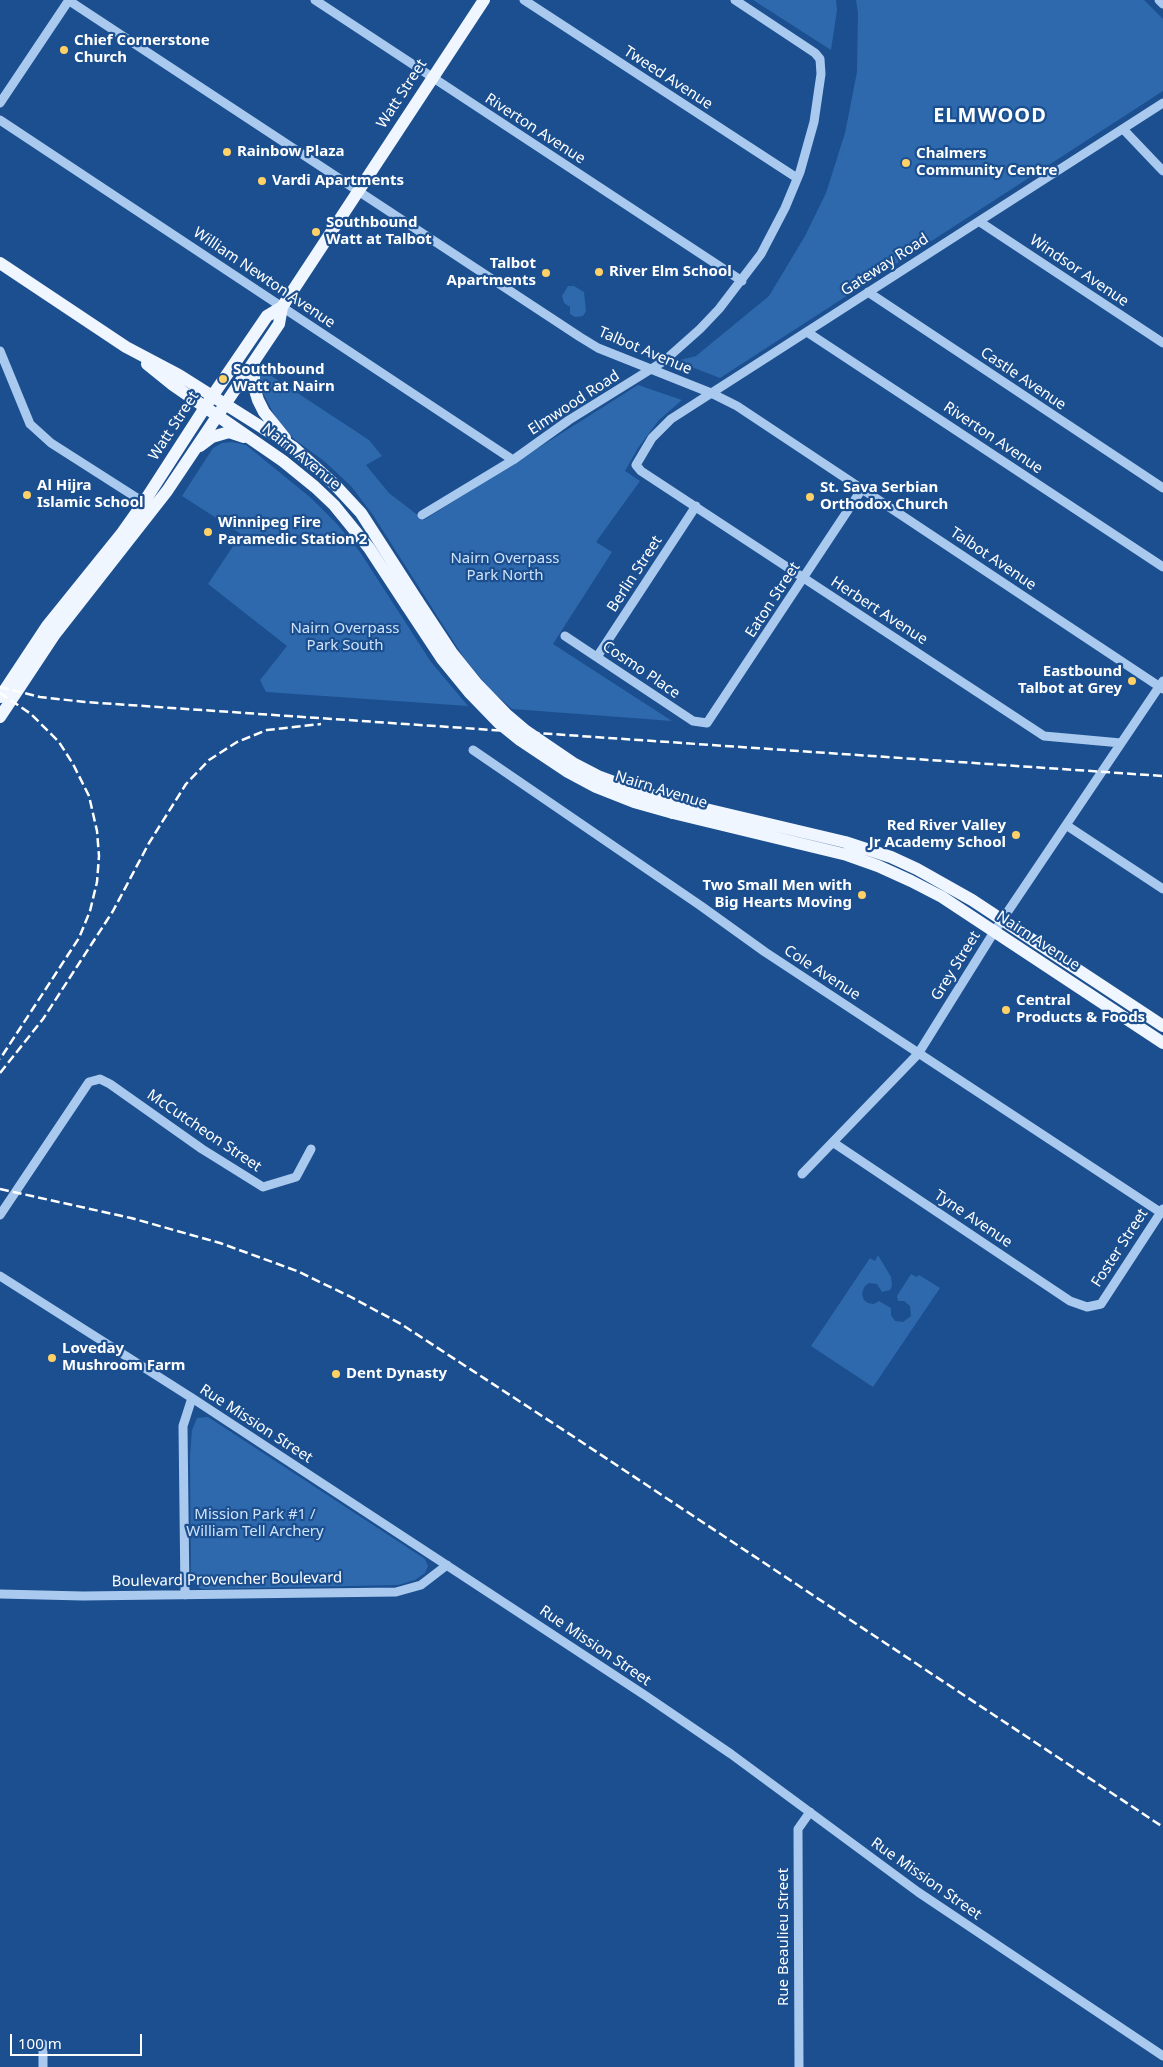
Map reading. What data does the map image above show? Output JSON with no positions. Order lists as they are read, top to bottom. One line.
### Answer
{"streets":{"main road":["Watt Street","Nairn Avenue"],"street":["Tweed Avenue","Riverton Avenue","Gateway Road","Windsor Avenue","William Newton Avenue","Talbot Avenue","Castle Avenue","Elmwood Road","Berlin Street","Eaton Street","Herbert Avenue","Cosmo Place","Grey Street","Cole Avenue","McCutcheon Street","Tyne Avenue","Foster Street","Rue Mission Street","Boulevard Provencher Boulevard","Rue Beaulieu Street"]},"crossings":[["Tweed Avenue","Elmwood Road"],["Watt Street","Riverton Avenue"],["Watt Street","William Newton Avenue"],["Watt Street","Talbot Avenue"],["Watt Street","Nairn Avenue"],["Riverton Avenue","Gateway Road"],["Riverton Avenue","Elmwood Road"],["Gateway Road","Windsor Avenue"],["Gateway Road","Talbot Avenue"],["Gateway Road","Castle Avenue"],["Gateway Road","Herbert Avenue"],["William Newton Avenue","Elmwood Road"],["Talbot Avenue","Elmwood Road"],["Talbot Avenue","Eaton Street"],["Talbot Avenue","Grey Street"],["Nairn Avenue","Grey Street"],["Berlin Street","Herbert Avenue"],["Berlin Street","Cosmo Place"],["Eaton Street","Herbert Avenue"],["Eaton Street","Cosmo Place"],["Herbert Avenue","Grey Street"],["Grey Street","Cole Avenue"],["Grey Street","Tyne Avenue"],["Cole Avenue","Foster Street"],["Tyne Avenue","Foster Street"],["Rue Mission Street","Boulevard Provencher Boulevard"],["Rue Mission Street","Rue Beaulieu Street"]],"districts":["ELMWOOD"],"parks":["Nairn Overpass Park North","Nairn Overpass Park South","Mission Park #1 / William Tell Archery"],"places":["Chief Cornerstone Church","Rainbow Plaza","Chalmers Community Centre","Vardi Apartments","Southbound Watt at Talbot","River Elm School","Talbot Apartments","Southbound Watt at Nairn","Al Hijra Islamic School","St. Sava Serbian Orthodox Church","Winnipeg Fire Paramedic Station 2","Eastbound Talbot at Grey","Red River Valley Jr Academy School","Two Small Men with Big Hearts Moving","Central Products & Foods","Loveday Mushroom Farm","Dent Dynasty"],"scale_bar":"100 m"}
